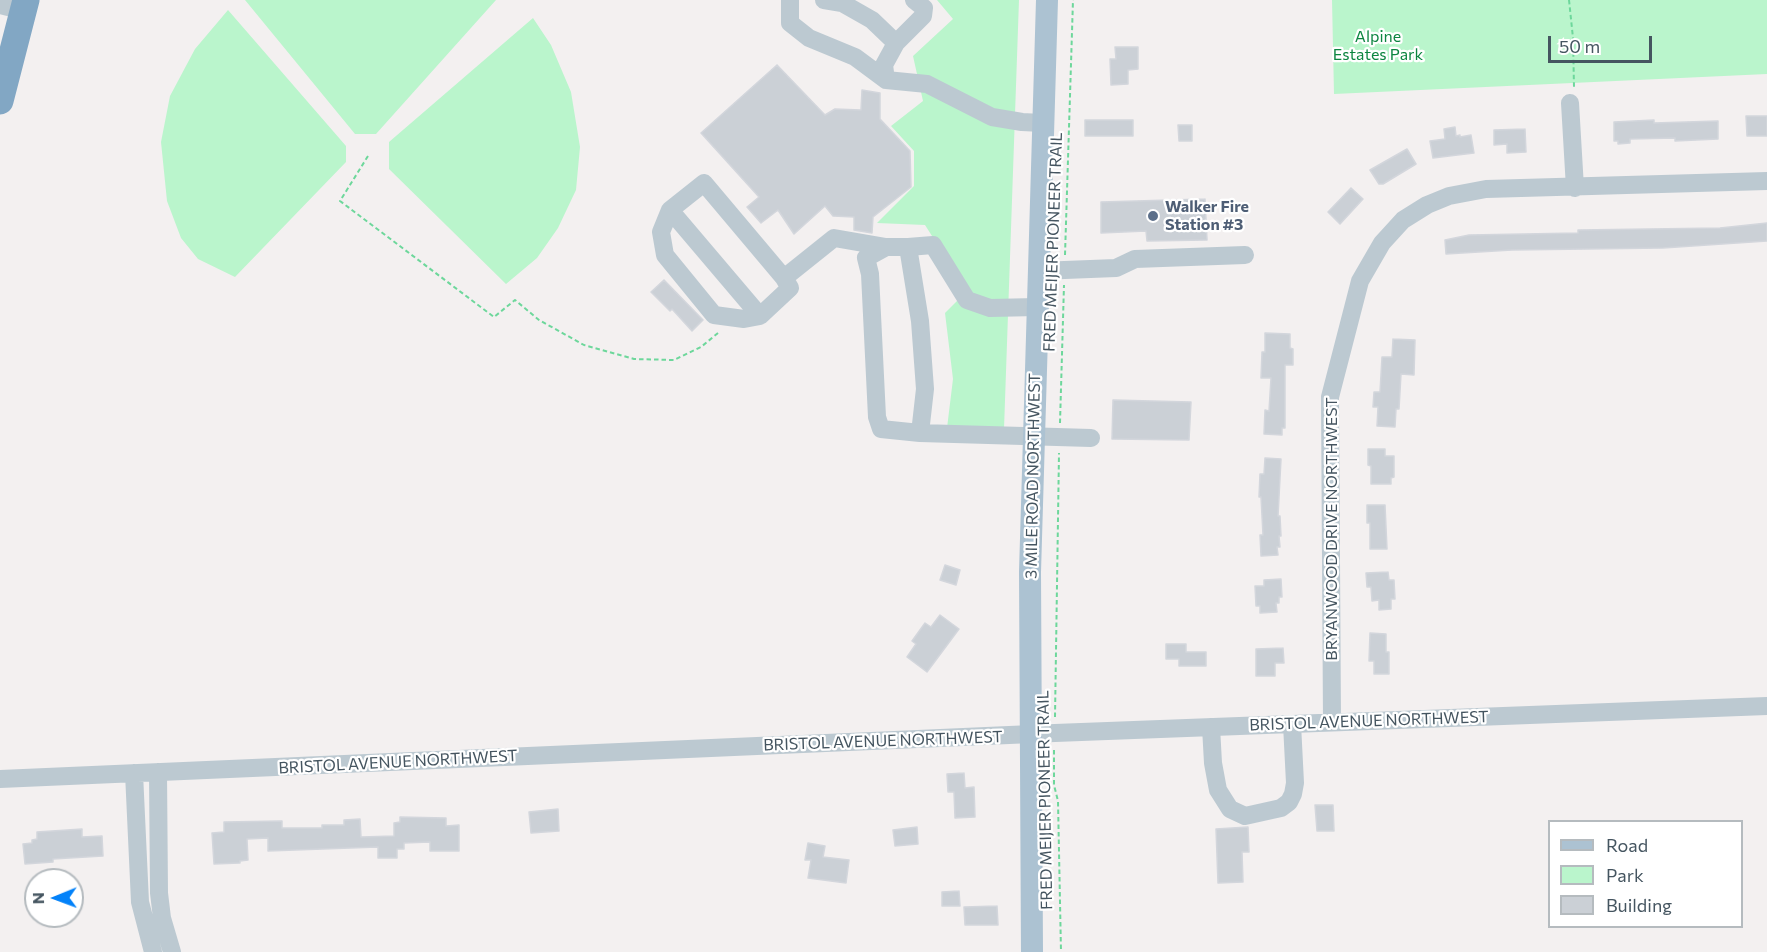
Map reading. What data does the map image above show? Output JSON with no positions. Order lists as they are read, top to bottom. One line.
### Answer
{"streets":{"main road":["3 MILE ROAD NORTHWEST"],"street":["BRYANWOOD DRIVE NORTHWEST","BRISTOL AVENUE NORTHWEST"],"path":["FRED MEIJER PIONEER TRAIL"]},"crossings":[["FRED MEIJER PIONEER TRAIL","BRISTOL AVENUE NORTHWEST"],["3 MILE ROAD NORTHWEST","BRISTOL AVENUE NORTHWEST"],["BRYANWOOD DRIVE NORTHWEST","BRISTOL AVENUE NORTHWEST"]],"parks":["Alpine Estates Park"],"places":["Walker Fire Station #3"],"legend":["Road","Park","Building"],"scale_bar":"50 m","north":"left"}
